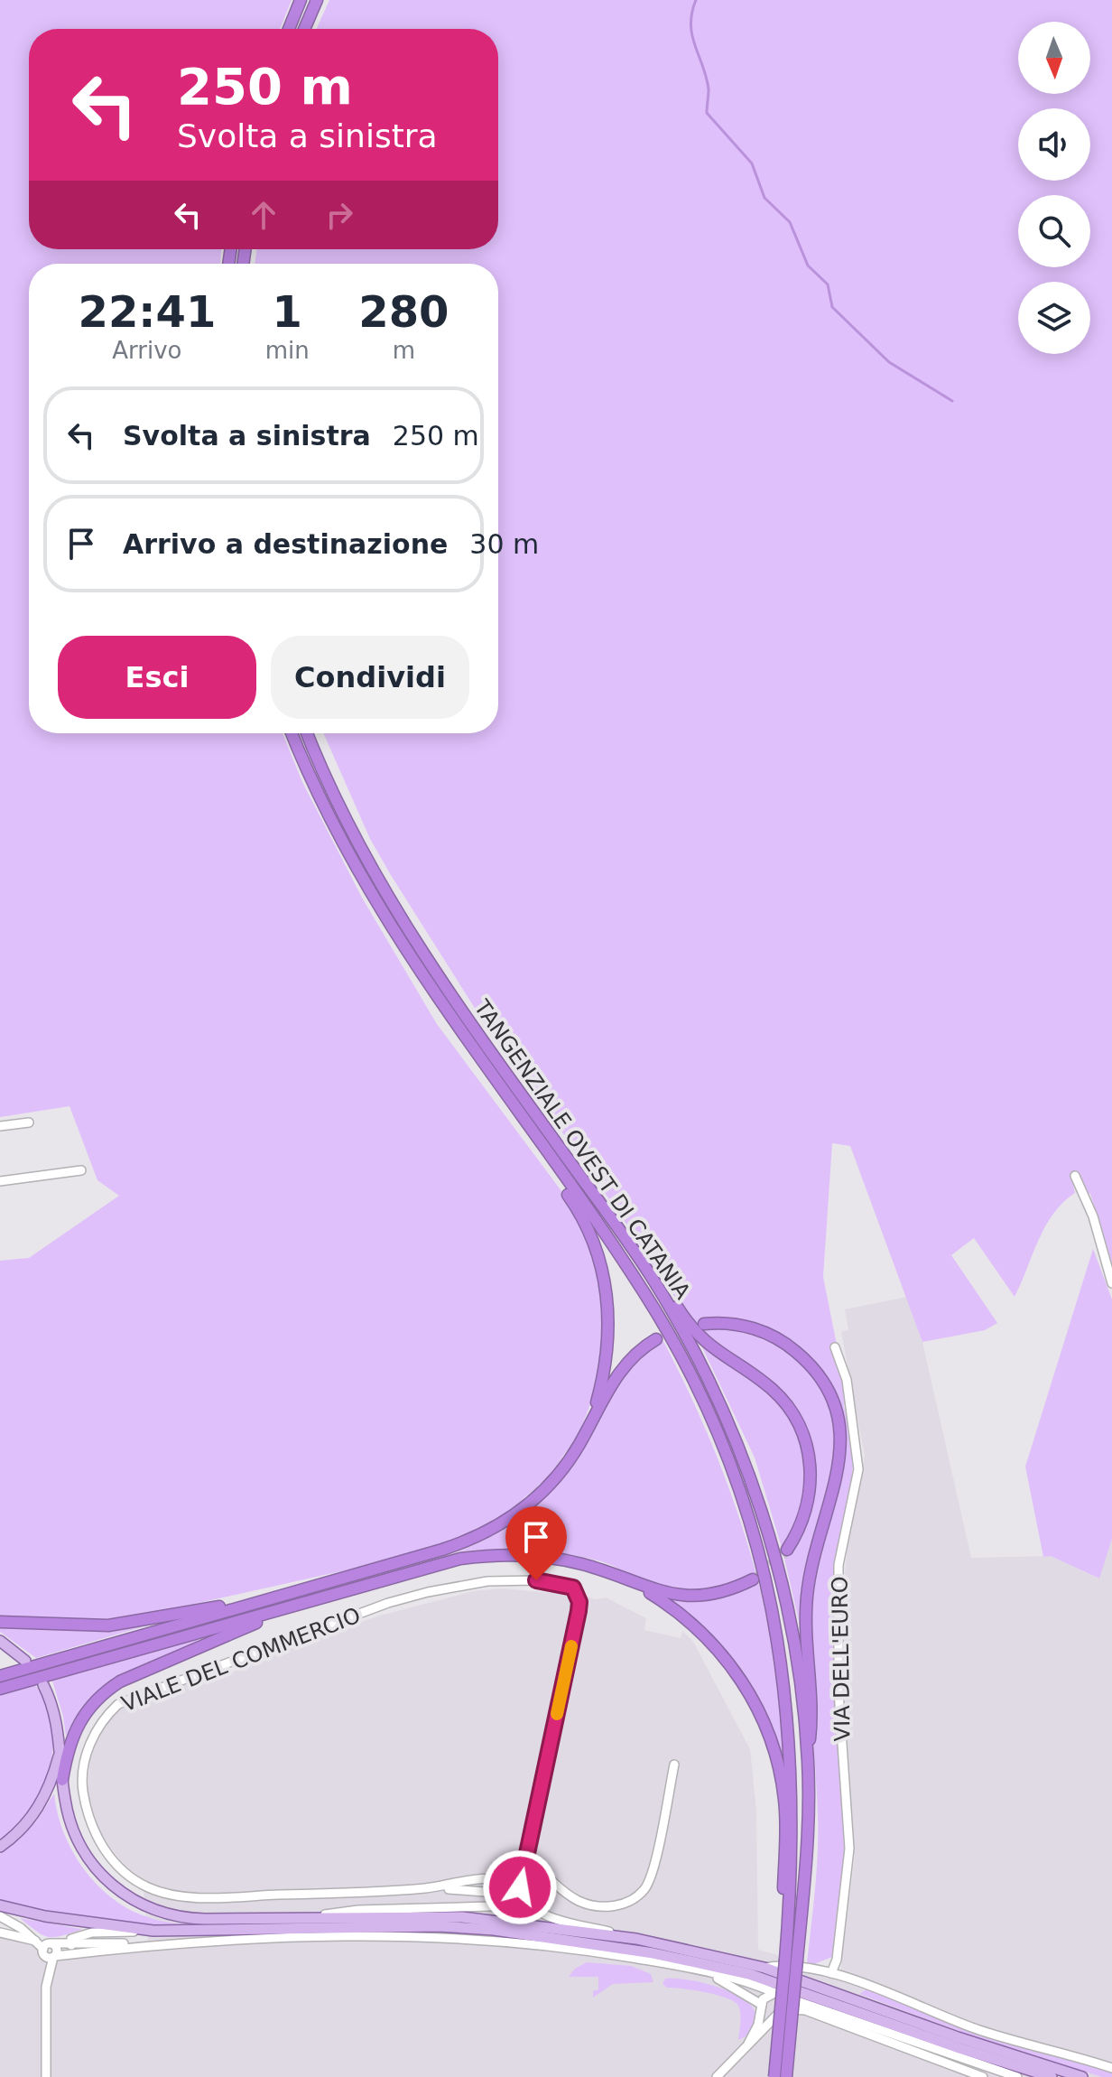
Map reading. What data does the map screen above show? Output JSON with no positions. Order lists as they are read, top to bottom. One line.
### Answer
{"streets":{"highway":["TANGENZIALE OVEST DI CATANIA"],"street":["VIA DELL'EURO","VIALE DEL COMMERCIO"]},"north":"bottom","page":{"turn":["250 m","Svolta a sinistra"],"eta":["22:41","Arrivo","1","min","280","m"],"list":[{"name":"Svolta a sinistra","value":"250 m"},{"name":"Arrivo a destinazione","value":"30 m"}],"buttons":["Esci","Condividi"]}}
